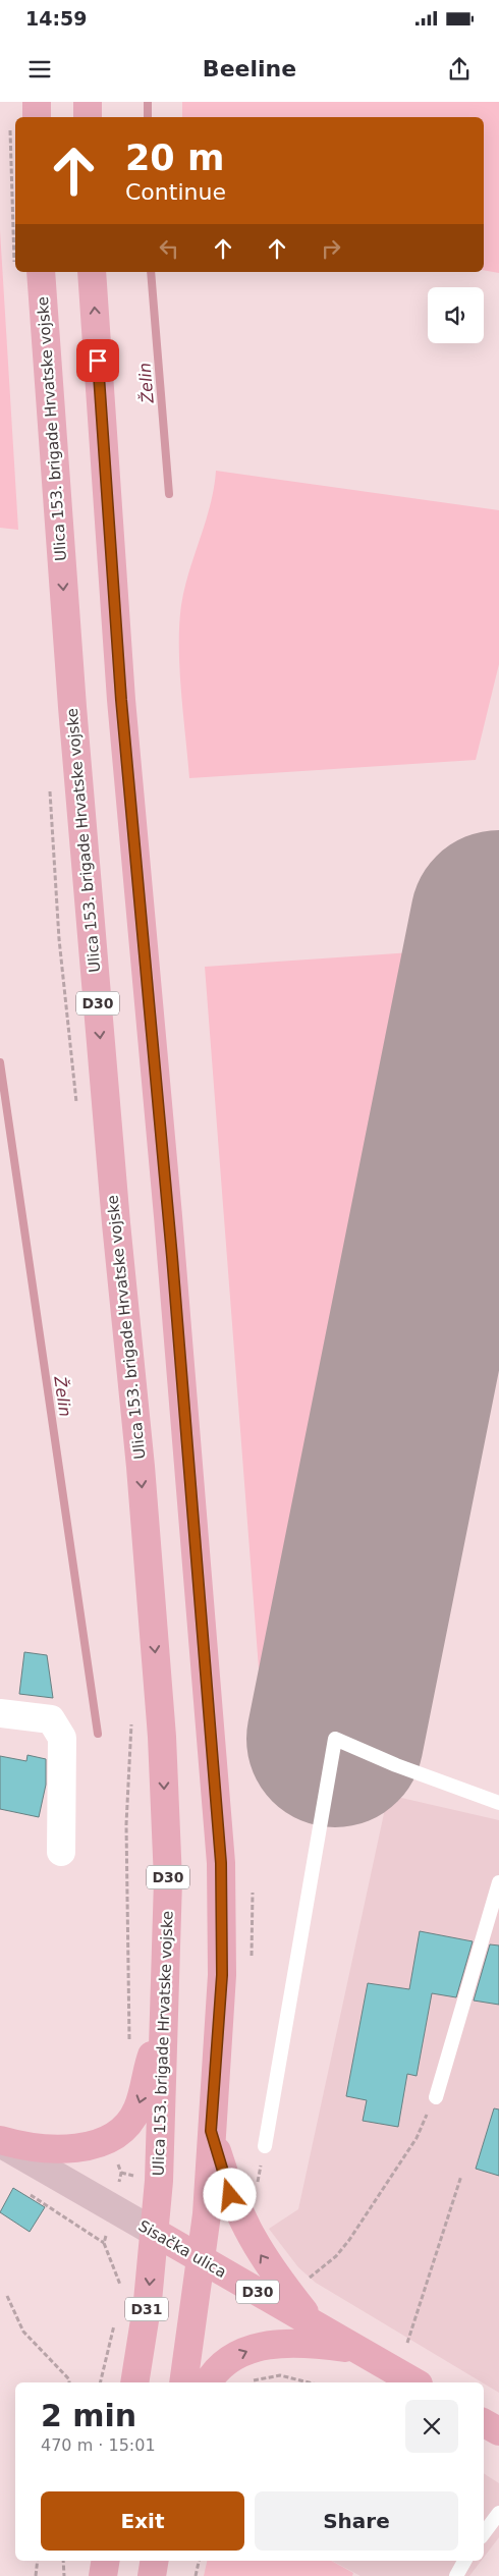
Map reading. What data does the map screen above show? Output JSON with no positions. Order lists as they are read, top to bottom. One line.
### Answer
{"streets":{"main road":["Ulica 153. brigade Hrvatske vojske","D30","Sisačka ulica","D31"]},"crossings":[["Ulica 153. brigade Hrvatske vojske","Sisačka ulica"]],"water":["Želin"],"page":{"status":"14:59","header":"Beeline","turn":["20 m","Continue"],"heading":["2 min","470 m · 15:01"],"buttons":["Exit","Share"]}}
